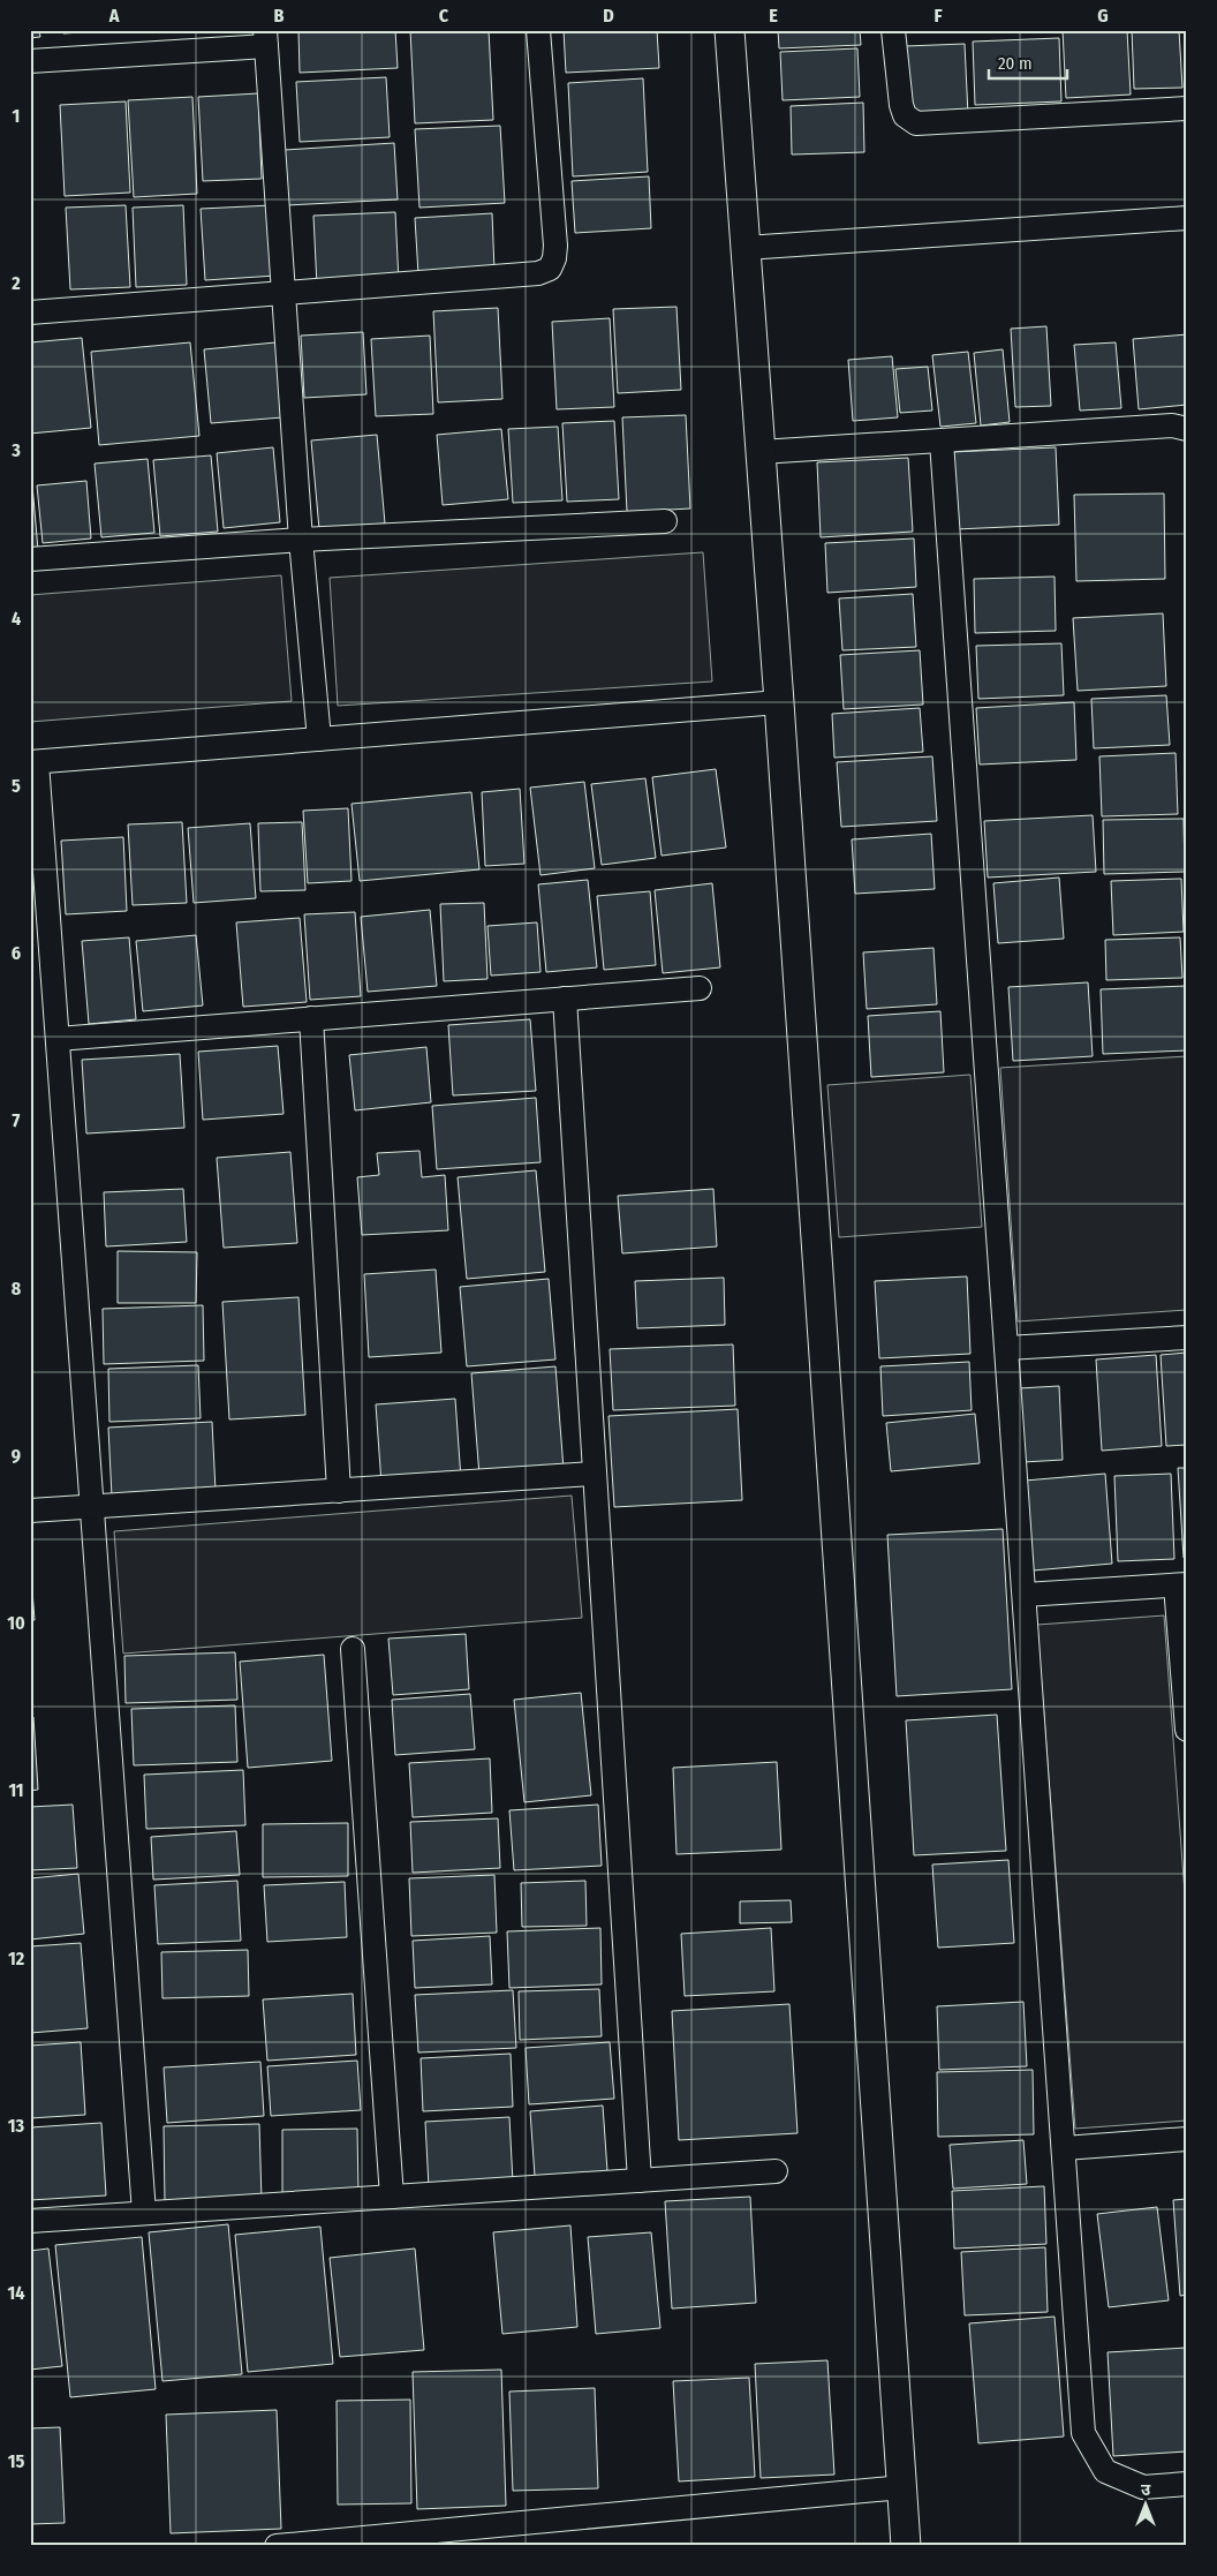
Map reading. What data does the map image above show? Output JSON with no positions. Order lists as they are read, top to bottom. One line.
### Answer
{"scale_bar":"20 m","north":"top","grid":{"columns":["A","B","C","D","E","F","G"],"rows":["1","2","3","4","5","6","7","8","9","10","11","12","13","14","15"]}}
